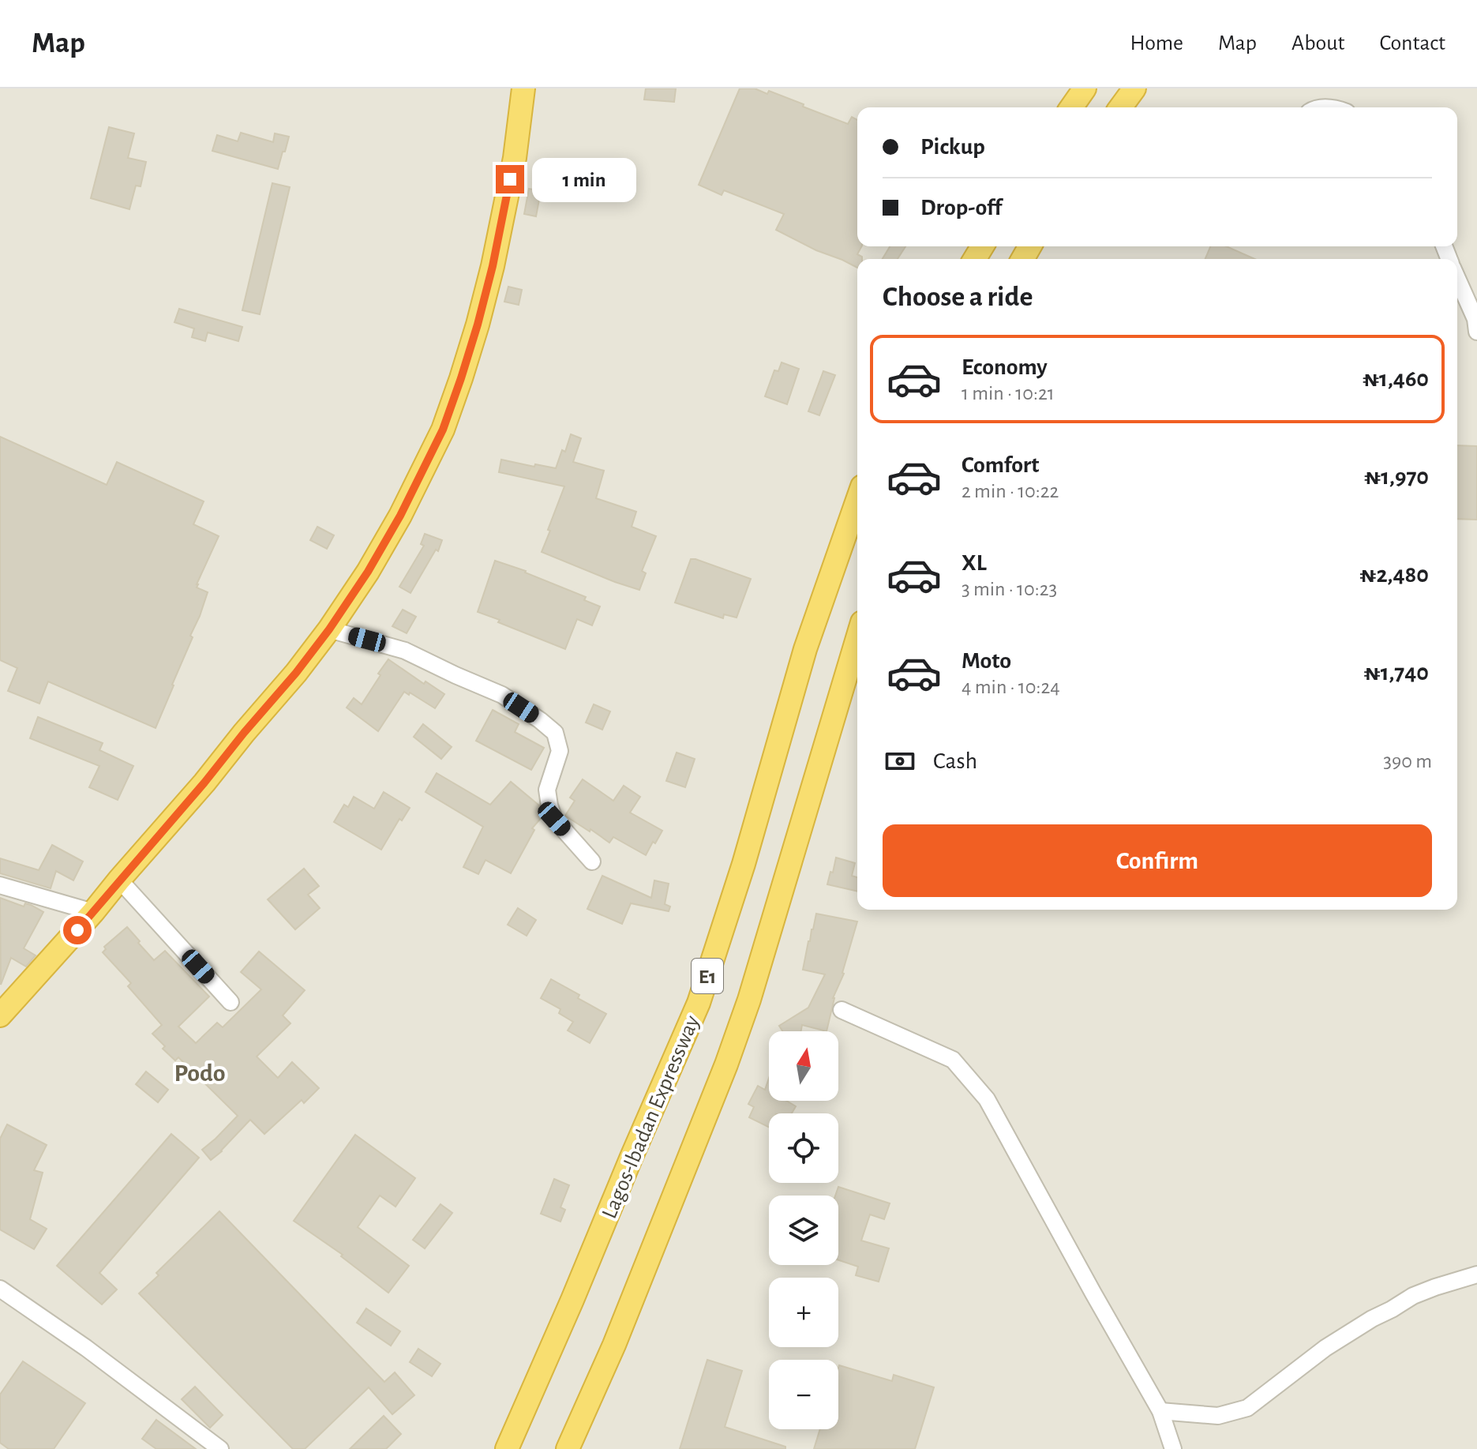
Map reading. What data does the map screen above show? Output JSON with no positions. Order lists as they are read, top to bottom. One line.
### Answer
{"streets":{"highway":["E1","Lagos-Ibadan Expressway"]},"districts":["Podo"],"north":"top","page":{"header":"Map","nav":["Home","Map","About","Contact"],"banner":["Pickup","Drop-off"],"bubble":"1 min","heading":"Choose a ride","list":[{"name":"Economy","note":"1 min · 10:21","value":"₦1,460"},{"name":"Comfort","note":"2 min · 10:22","value":"₦1,970"},{"name":"XL","note":"3 min · 10:23","value":"₦2,480"},{"name":"Moto","note":"4 min · 10:24","value":"₦1,740"}],"pay":["Cash","390 m"],"buttons":"Confirm","map_buttons":["+","−"]}}
